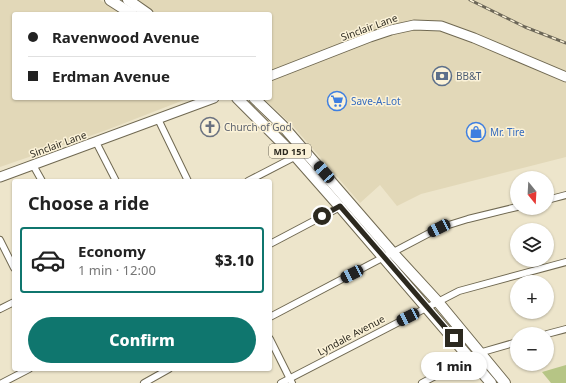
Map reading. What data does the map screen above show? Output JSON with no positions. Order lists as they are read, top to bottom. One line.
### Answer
{"streets":{"main road":["Sinclair Lane","MD 151"],"street":["Lyndale Avenue"]},"crossings":[["MD 151","Lyndale Avenue"]],"places":{"bank":["BB&T"],"supermarket":["Save-A-Lot"],"church":["Church of God"],"shop":["Mr. Tire"]},"north":"bottom","page":{"banner":["Ravenwood Avenue","Erdman Avenue"],"map_buttons":["+","−"],"heading":"Choose a ride","list":[{"name":"Economy","note":"1 min · 12:00","value":"$3.10"}],"buttons":"Confirm","bubble":"1 min"}}
